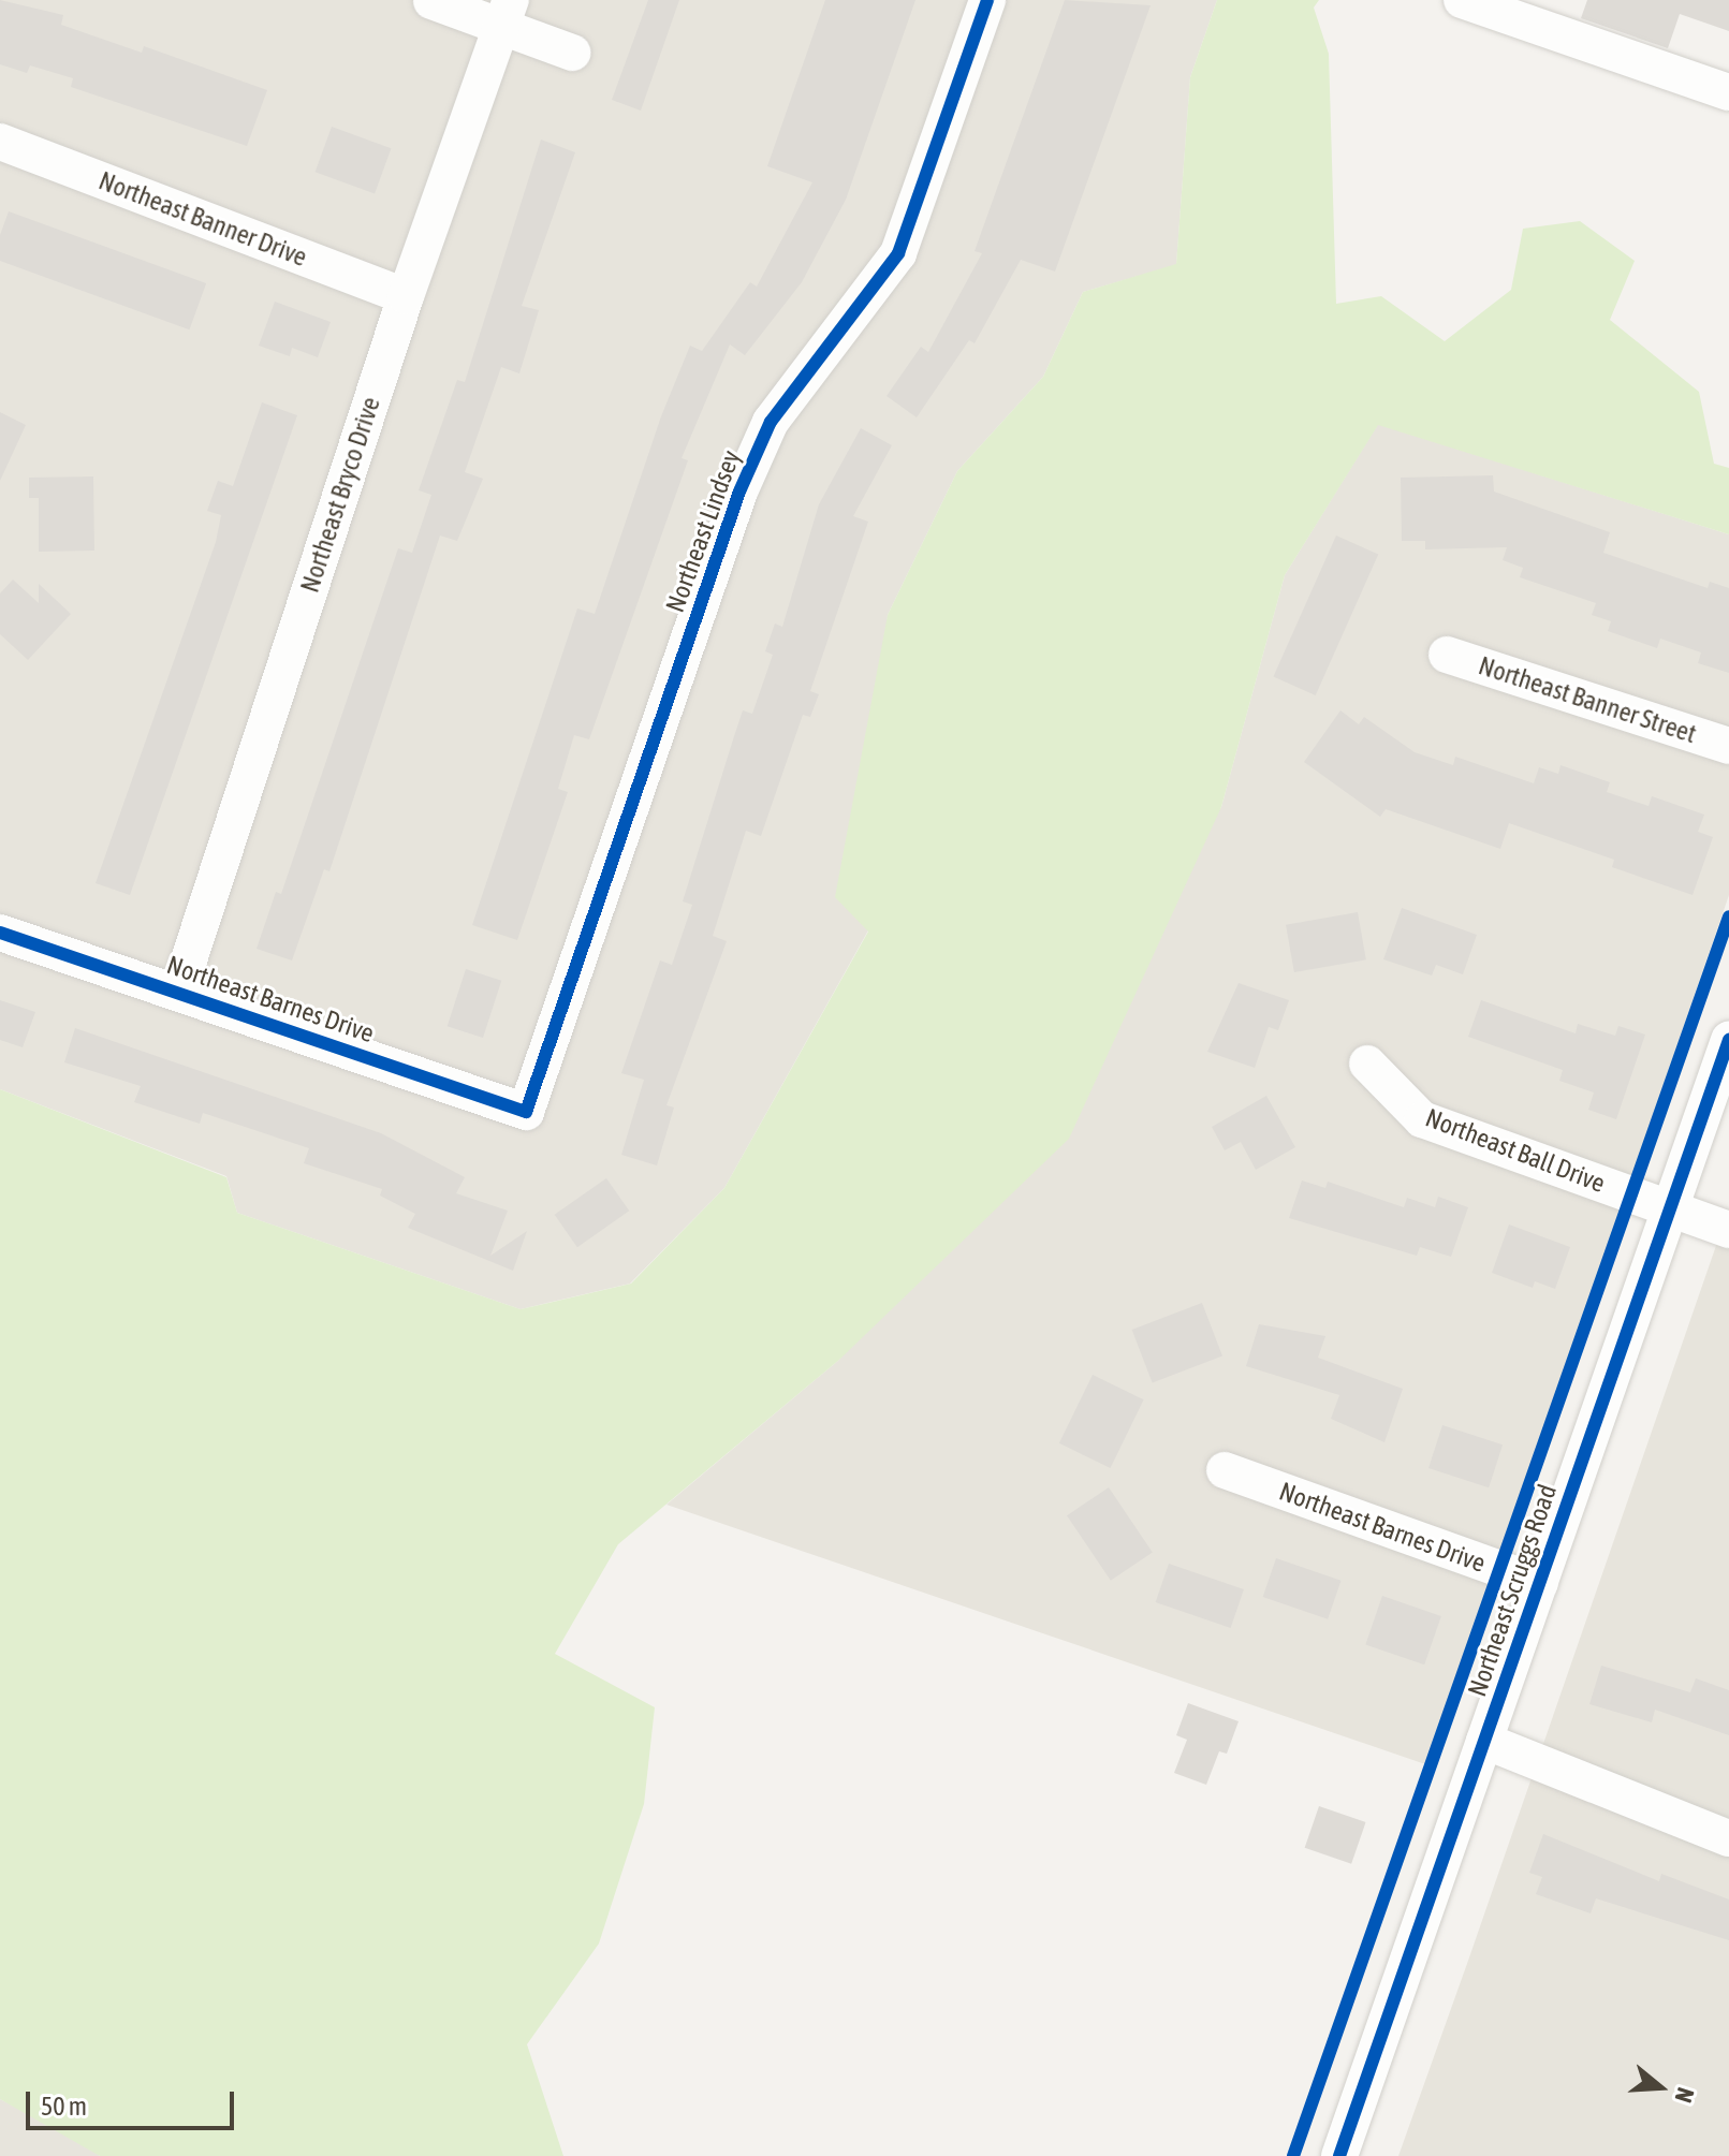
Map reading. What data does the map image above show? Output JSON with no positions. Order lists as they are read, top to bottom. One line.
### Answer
{"streets":{"street":["Northeast Banner Drive","Northeast Bryco Drive","Northeast Lindsey","Northeast Banner Street","Northeast Barnes Drive","Northeast Ball Drive","Northeast Scruggs Road"]},"crossings":[["Northeast Banner Drive","Northeast Bryco Drive"],["Northeast Bryco Drive","Northeast Barnes Drive"],["Northeast Lindsey","Northeast Barnes Drive"],["Northeast Barnes Drive","Northeast Scruggs Road"],["Northeast Ball Drive","Northeast Scruggs Road"]],"scale_bar":"50 m","north":"right"}
